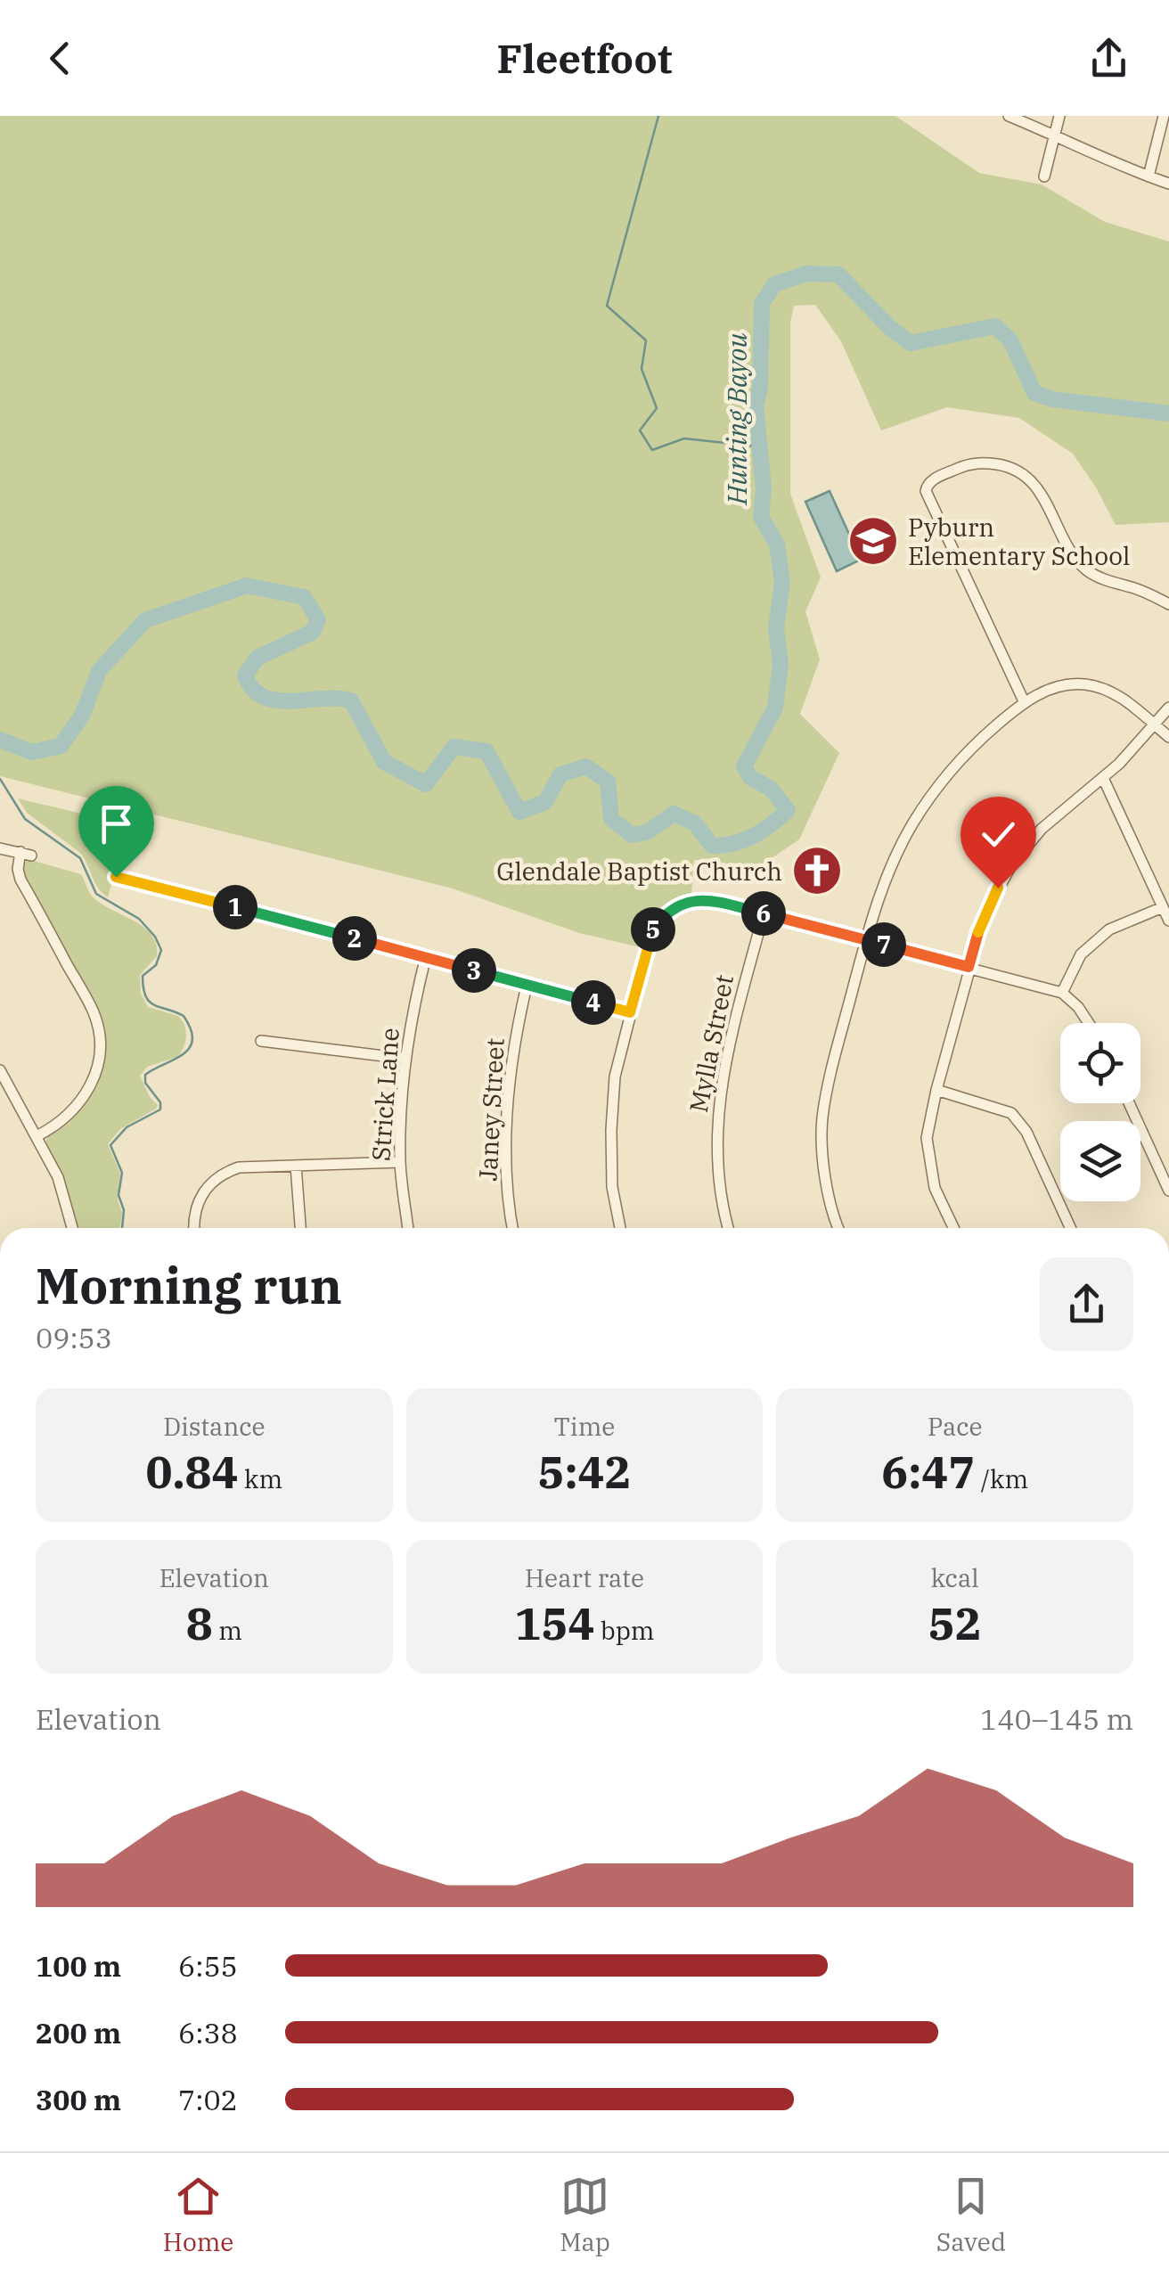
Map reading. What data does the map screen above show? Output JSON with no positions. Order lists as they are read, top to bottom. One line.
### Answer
{"streets":{"street":["Mylla Street","Strick Lane","Janey Street"]},"water":["Hunting Bayou"],"places":{"school or university":["Pyburn Elementary School"],"church":["Glendale Baptist Church"]},"page":{"header":"Fleetfoot","pins":["1","6","5","2","7","3","4"],"heading":["Morning run","09:53"],"stats":[["Distance","0.84 km"],["Time","5:42"],["Pace","6:47 /km"],["Elevation","8 m"],["Heart rate","154 bpm"],["kcal","52"]],"chart":["Elevation","140–145 m"],"list":[{"name":"100 m","note":"6:55"},{"name":"200 m","note":"6:38"},{"name":"300 m","note":"7:02"}],"tabs":["Home","Map","Saved"]}}
